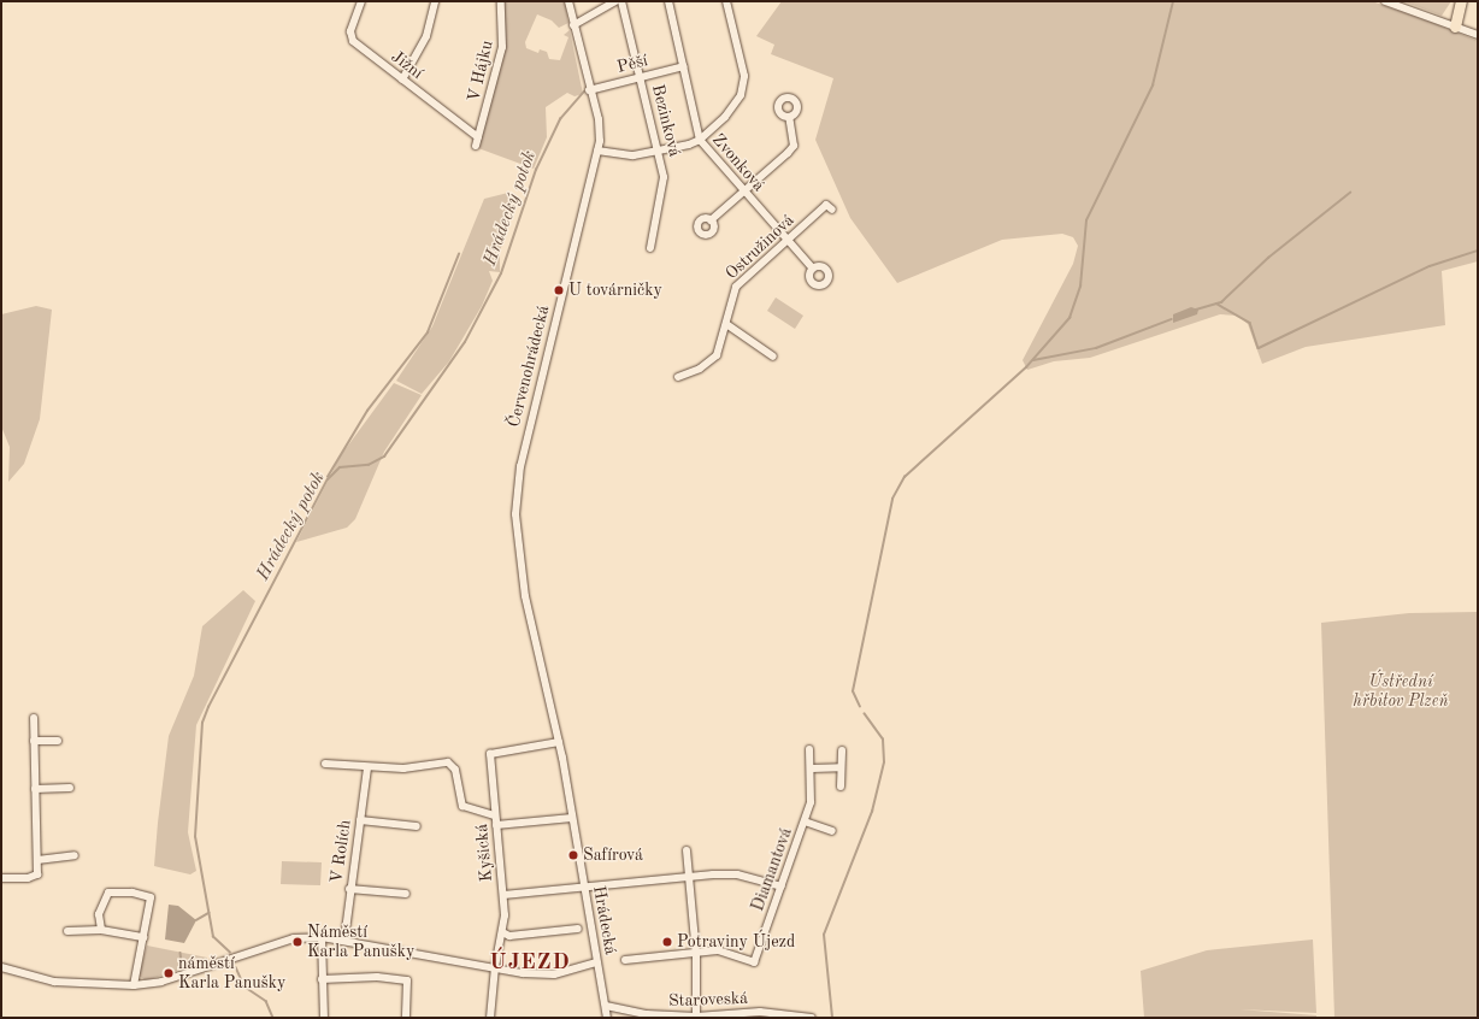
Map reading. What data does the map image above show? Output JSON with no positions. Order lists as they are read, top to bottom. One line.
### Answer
{"streets":{"street":["Pěší","Jižní","V Hájku","Bezinková","Zvonková","Ostružinová","Červenohrádecká","V Rolích","Kyšická","Diamantová","Hrádecká","Staroveská"]},"crossings":[["Pěší","Bezinková"],["Pěší","Zvonková"],["Pěší","Červenohrádecká"],["Jižní","V Hájku"],["Zvonková","Ostružinová"],["Červenohrádecká","Kyšická"],["Červenohrádecká","Hrádecká"],["Kyšická","Hrádecká"],["Hrádecká","Staroveská"]],"districts":["ÚJEZD"],"water":["Hrádecký potok"],"parks":["Ústřední hřbitov Plzeň"],"places":["U továrničky","Safírová","Náměstí Karla Panušky","Potraviny Újezd","náměstí Karla Panušky"]}
